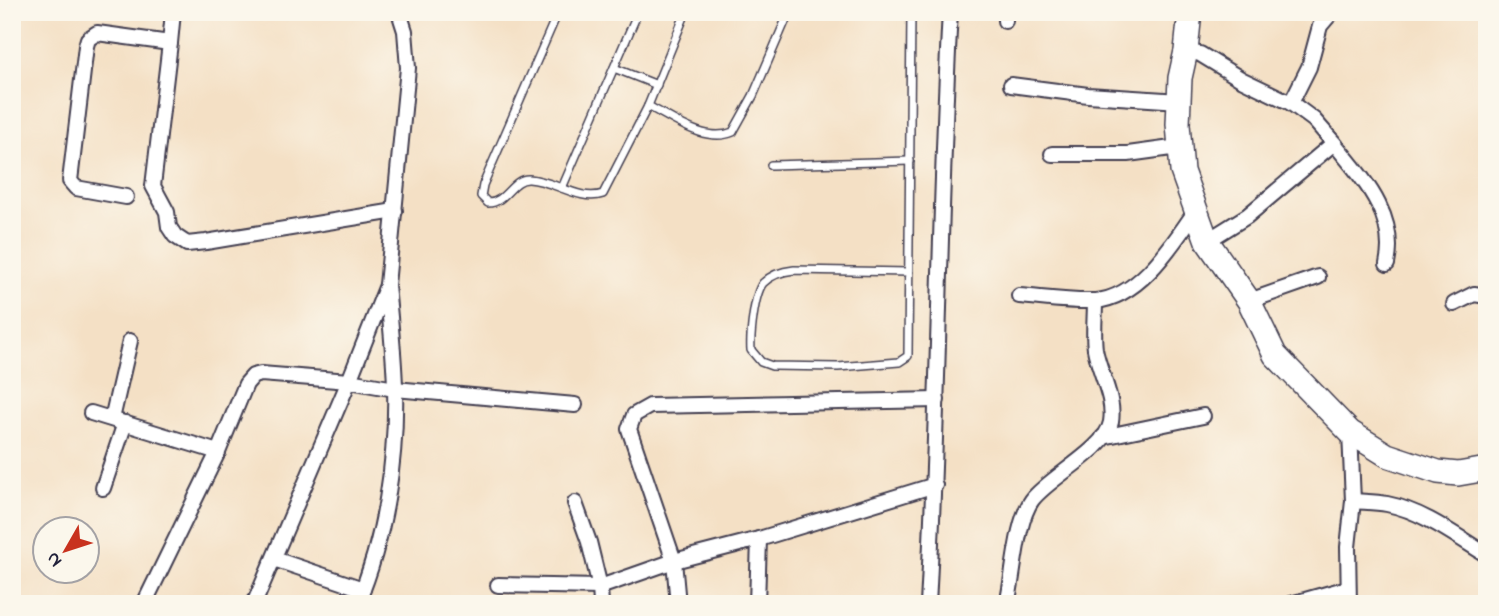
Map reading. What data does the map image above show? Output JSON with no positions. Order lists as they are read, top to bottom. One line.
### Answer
{"north":"bottom left"}
